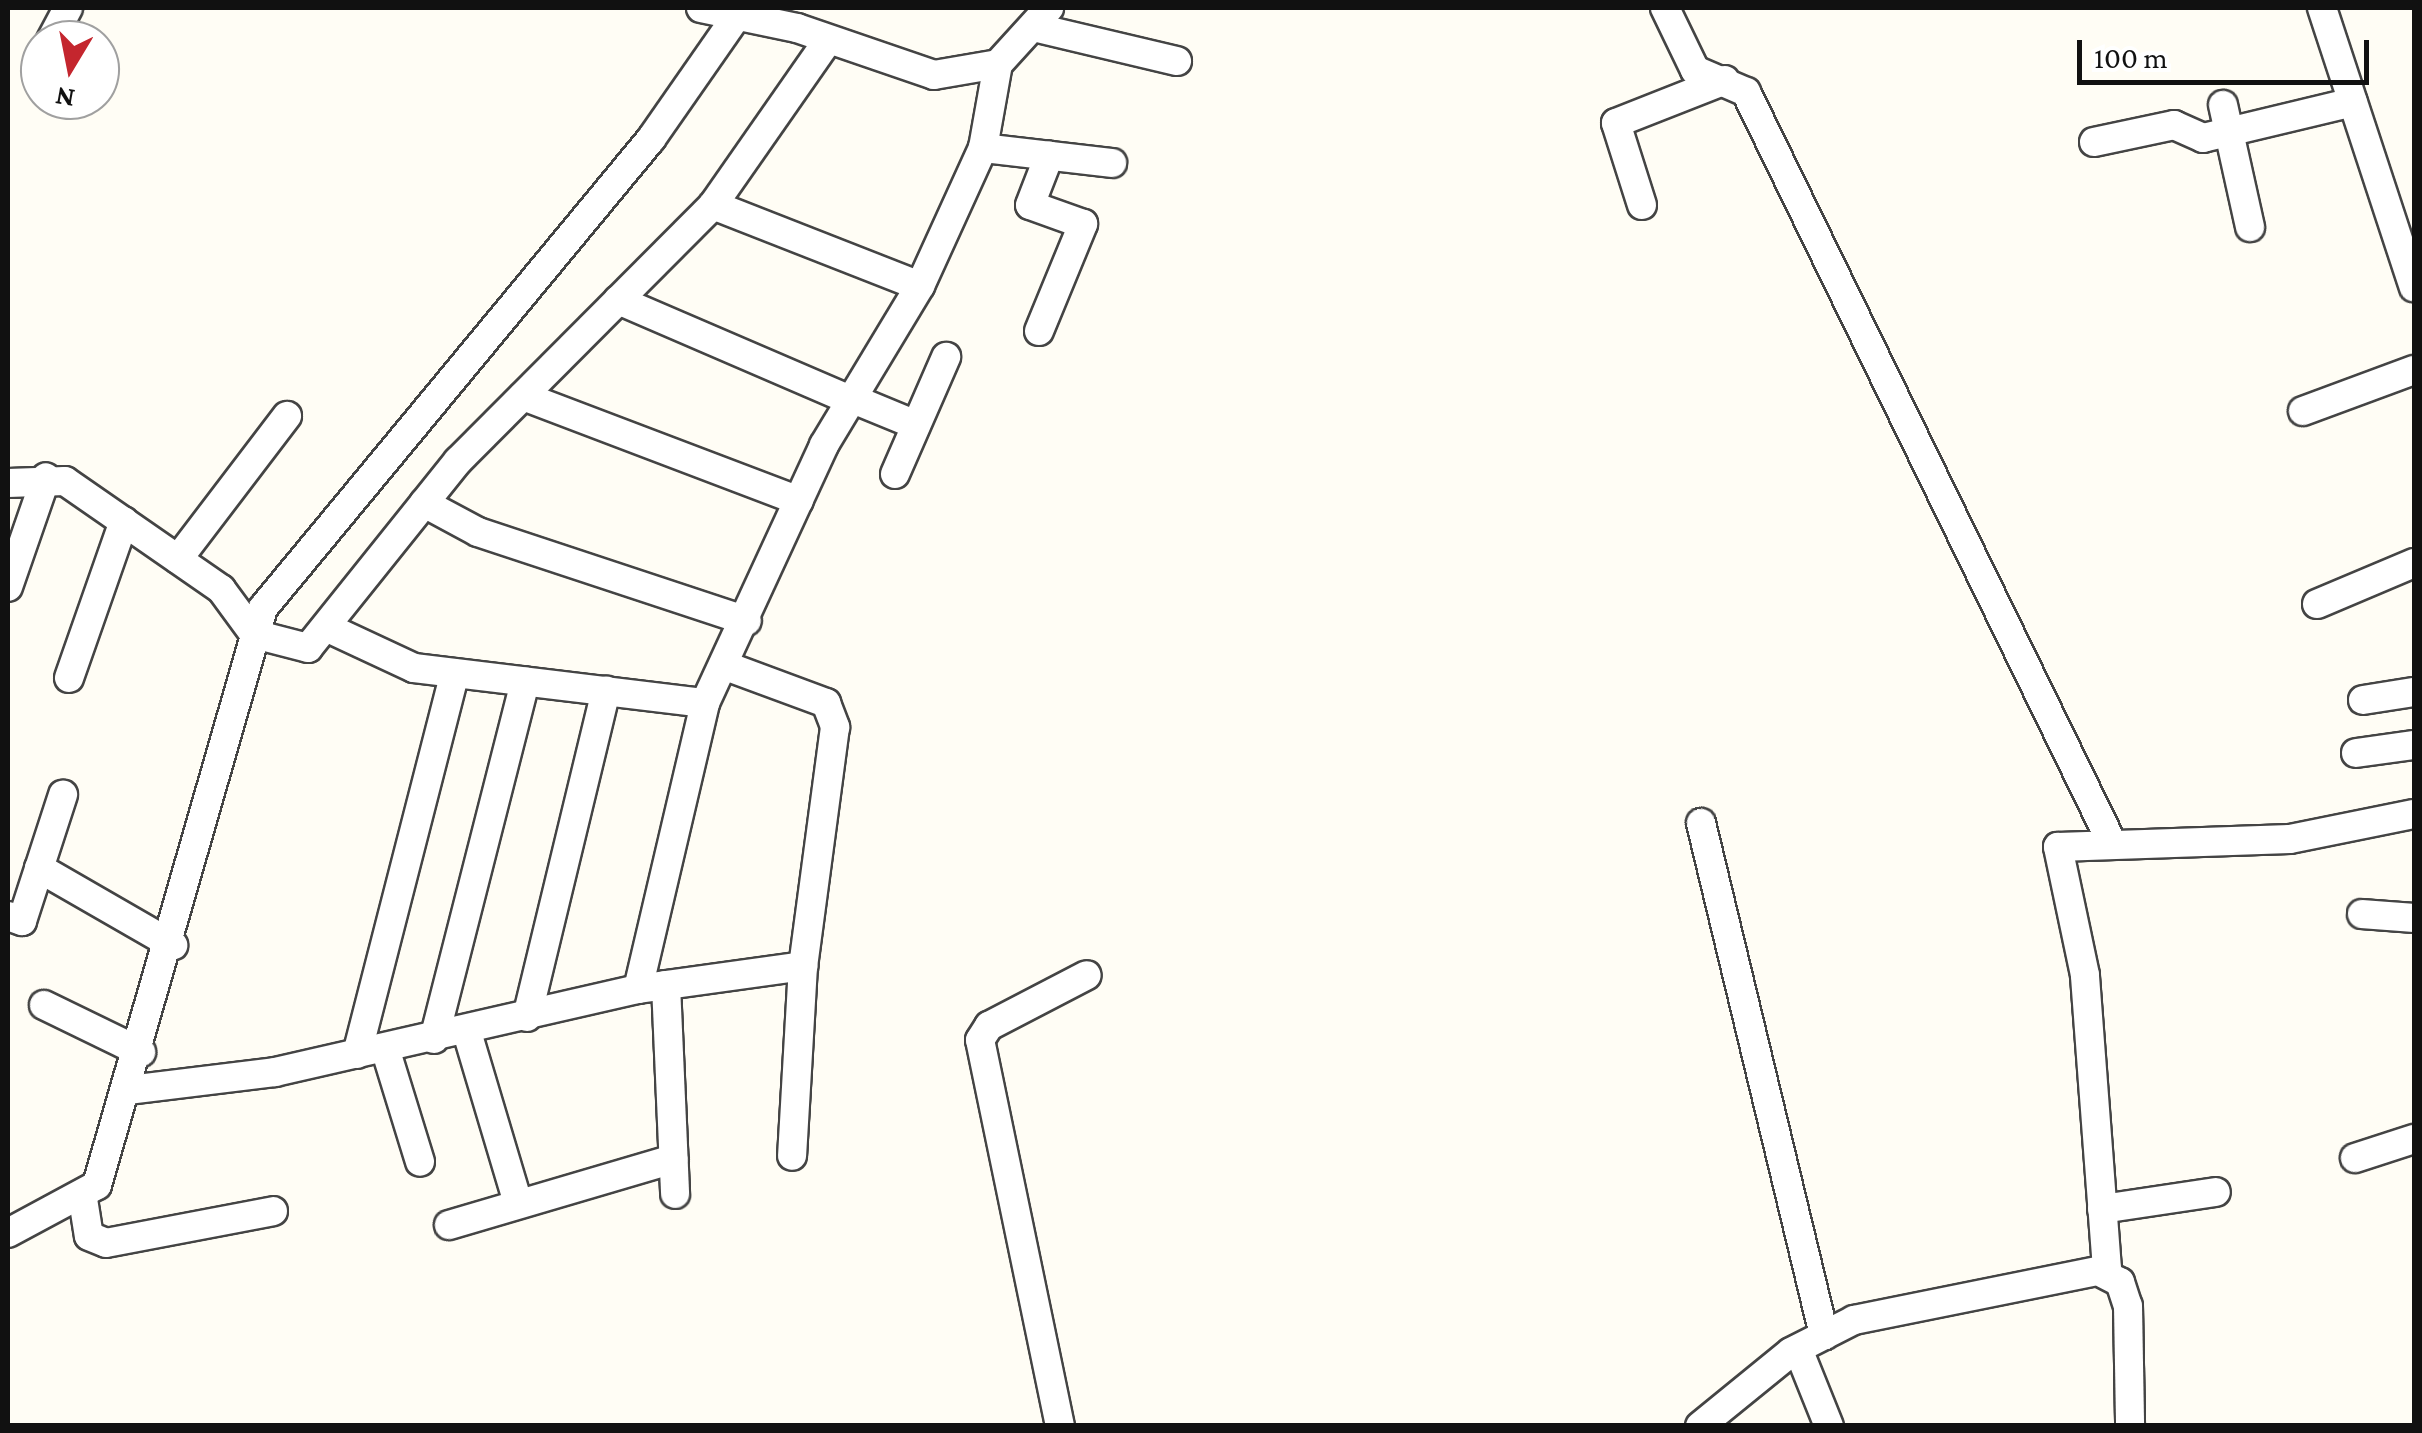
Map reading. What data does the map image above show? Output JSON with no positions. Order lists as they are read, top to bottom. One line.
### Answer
{"scale_bar":"100 m","north":"bottom"}
